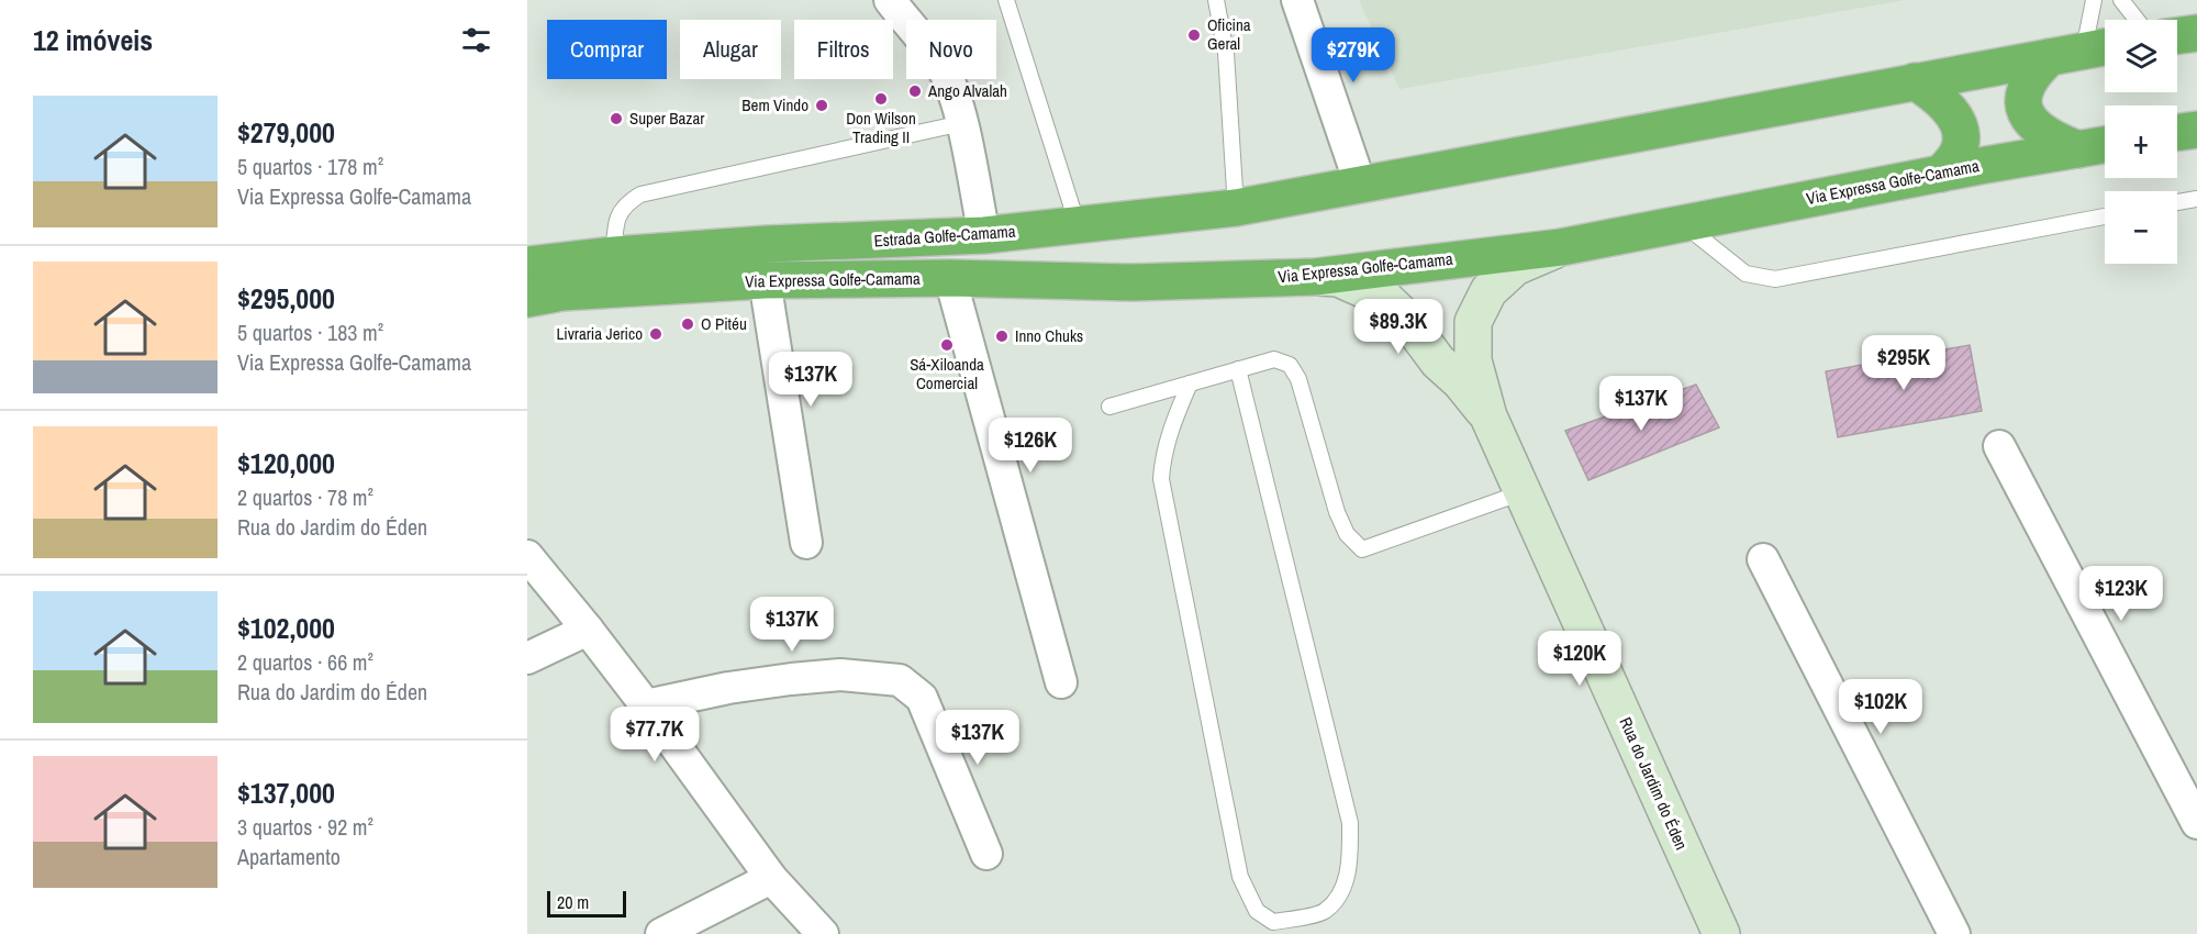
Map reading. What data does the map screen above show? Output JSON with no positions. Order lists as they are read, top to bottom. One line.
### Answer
{"streets":{"highway":["Via Expressa Golfe-Camama","Estrada Golfe-Camama"],"street":["Rua do Jardim do Éden"]},"places":["Oficina Geral","Ango Alvalah","Don Wilson Trading II","Bem Vindo","Super Bazar","O Pitéu","Livraria Jerico","Inno Chuks","Sá-Xiloanda Comercial"],"scale_bar":"20 m","page":{"heading":"12 imóveis","map_buttons":["+","−"],"chip":["Comprar","Alugar","Filtros","Novo"],"price":["$279K","$89.3K","$295K","$137K","$137K","$126K","$123K","$137K","$120K","$102K","$77.7K","$137K"],"list":[{"name":"$279,000","note":"5 quartos · 178 m² · Via Expressa Golfe-Camama"},{"name":"$295,000","note":"5 quartos · 183 m² · Via Expressa Golfe-Camama"},{"name":"$120,000","note":"2 quartos · 78 m² · Rua do Jardim do Éden"},{"name":"$102,000","note":"2 quartos · 66 m² · Rua do Jardim do Éden"},{"name":"$137,000","note":"3 quartos · 92 m² · Apartamento"}],"scale":"20 m"}}
